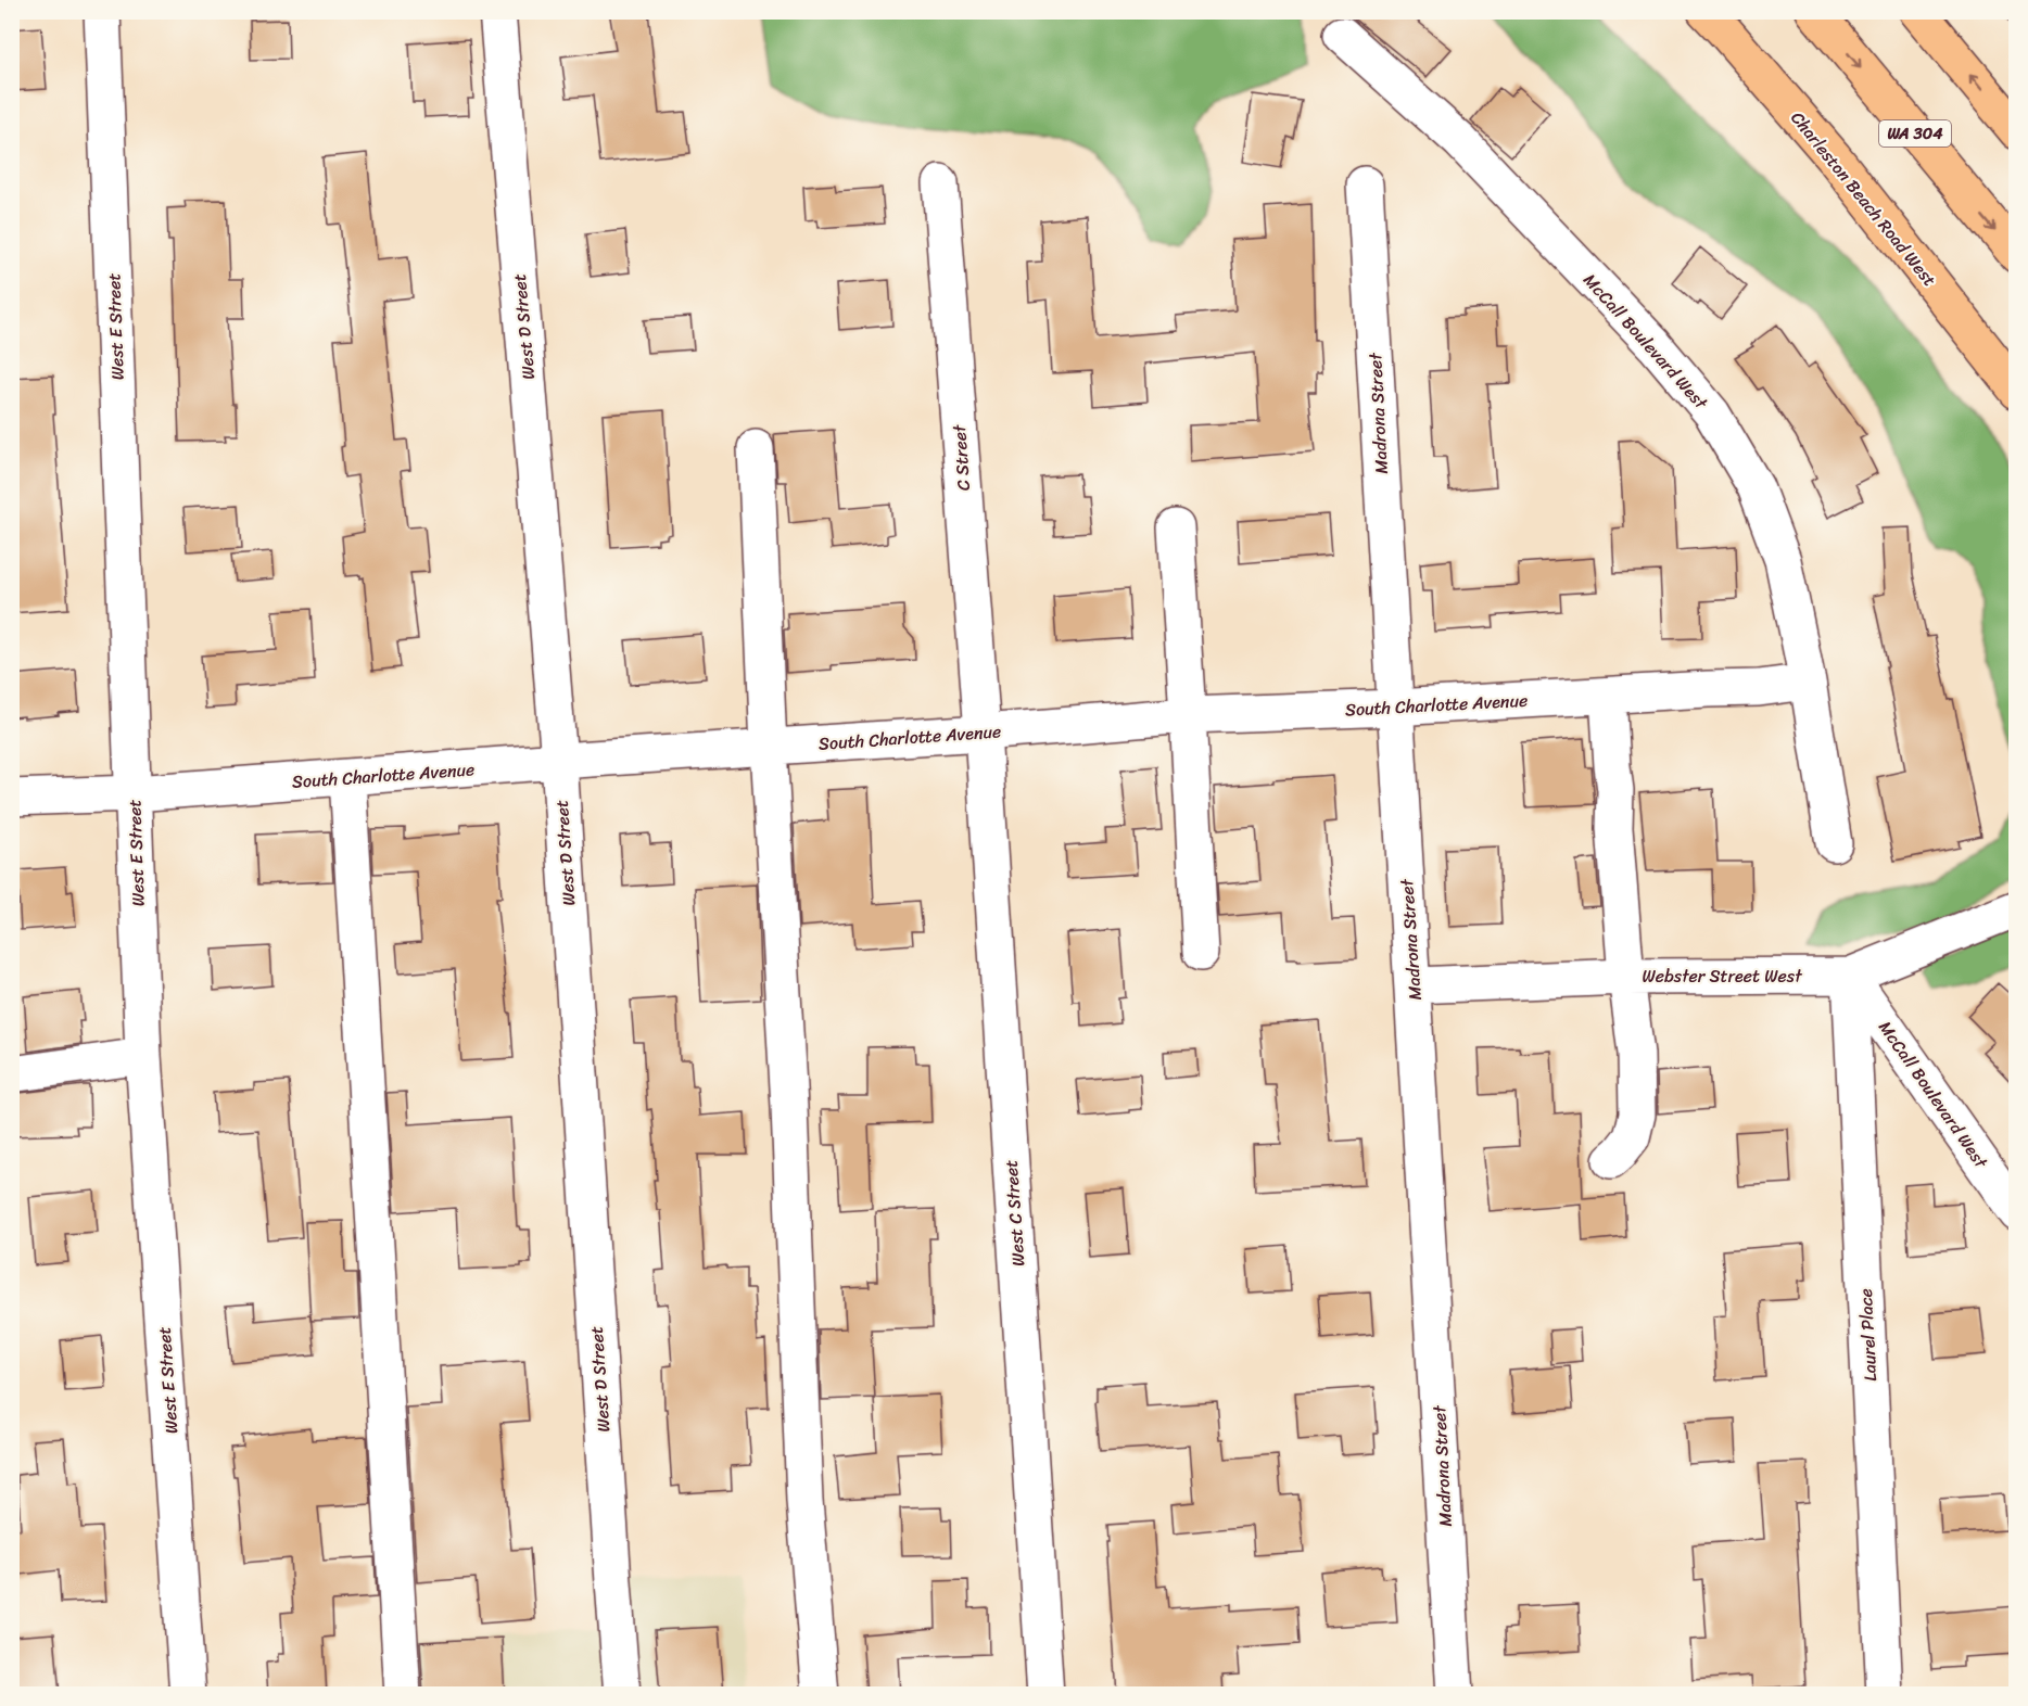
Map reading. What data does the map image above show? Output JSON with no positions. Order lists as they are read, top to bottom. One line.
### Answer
{"streets":{"main road":["WA 304","Charleston Beach Road West"],"street":["West E Street","West D Street","McCall Boulevard West","Madrona Street","C Street","South Charlotte Avenue","Webster Street West","West C Street","Laurel Place"]},"crossings":[["West E Street","South Charlotte Avenue"],["West D Street","South Charlotte Avenue"],["McCall Boulevard West","South Charlotte Avenue"],["McCall Boulevard West","Webster Street West"],["McCall Boulevard West","Laurel Place"],["Madrona Street","South Charlotte Avenue"],["Madrona Street","Webster Street West"],["C Street","South Charlotte Avenue"],["C Street","West C Street"],["South Charlotte Avenue","West C Street"],["Webster Street West","Laurel Place"]]}
